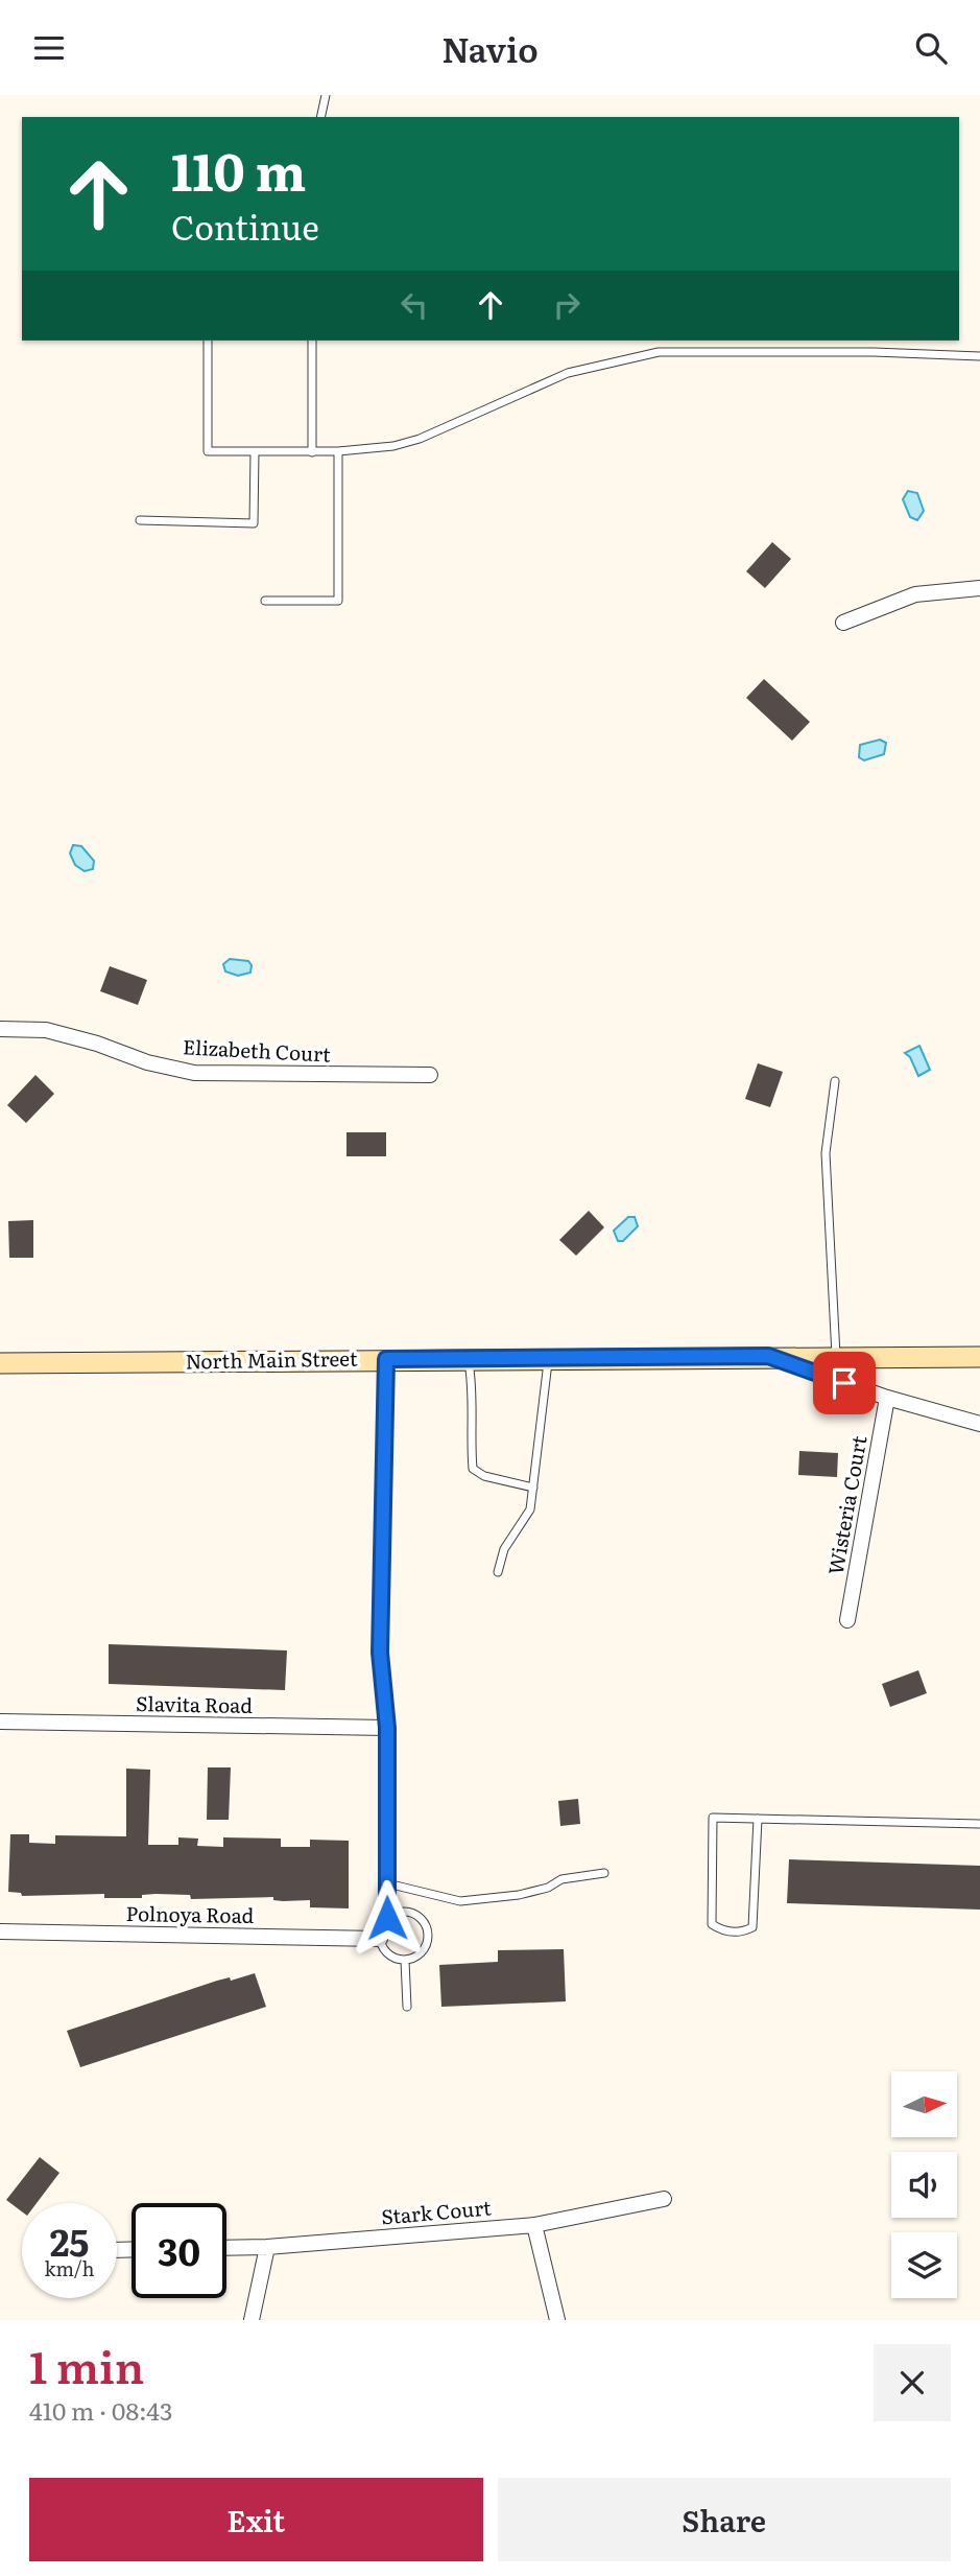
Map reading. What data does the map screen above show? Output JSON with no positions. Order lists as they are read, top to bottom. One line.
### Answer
{"streets":{"main road":["North Main Street"],"street":["Elizabeth Court","Wisteria Court","Slavita Road","Polnoya Road","Stark Court"]},"north":"right","page":{"header":"Navio","turn":["110 m","Continue"],"speed":"25 km/h","limit":"30","heading":["1 min","410 m · 08:43"],"buttons":["Exit","Share"]}}
